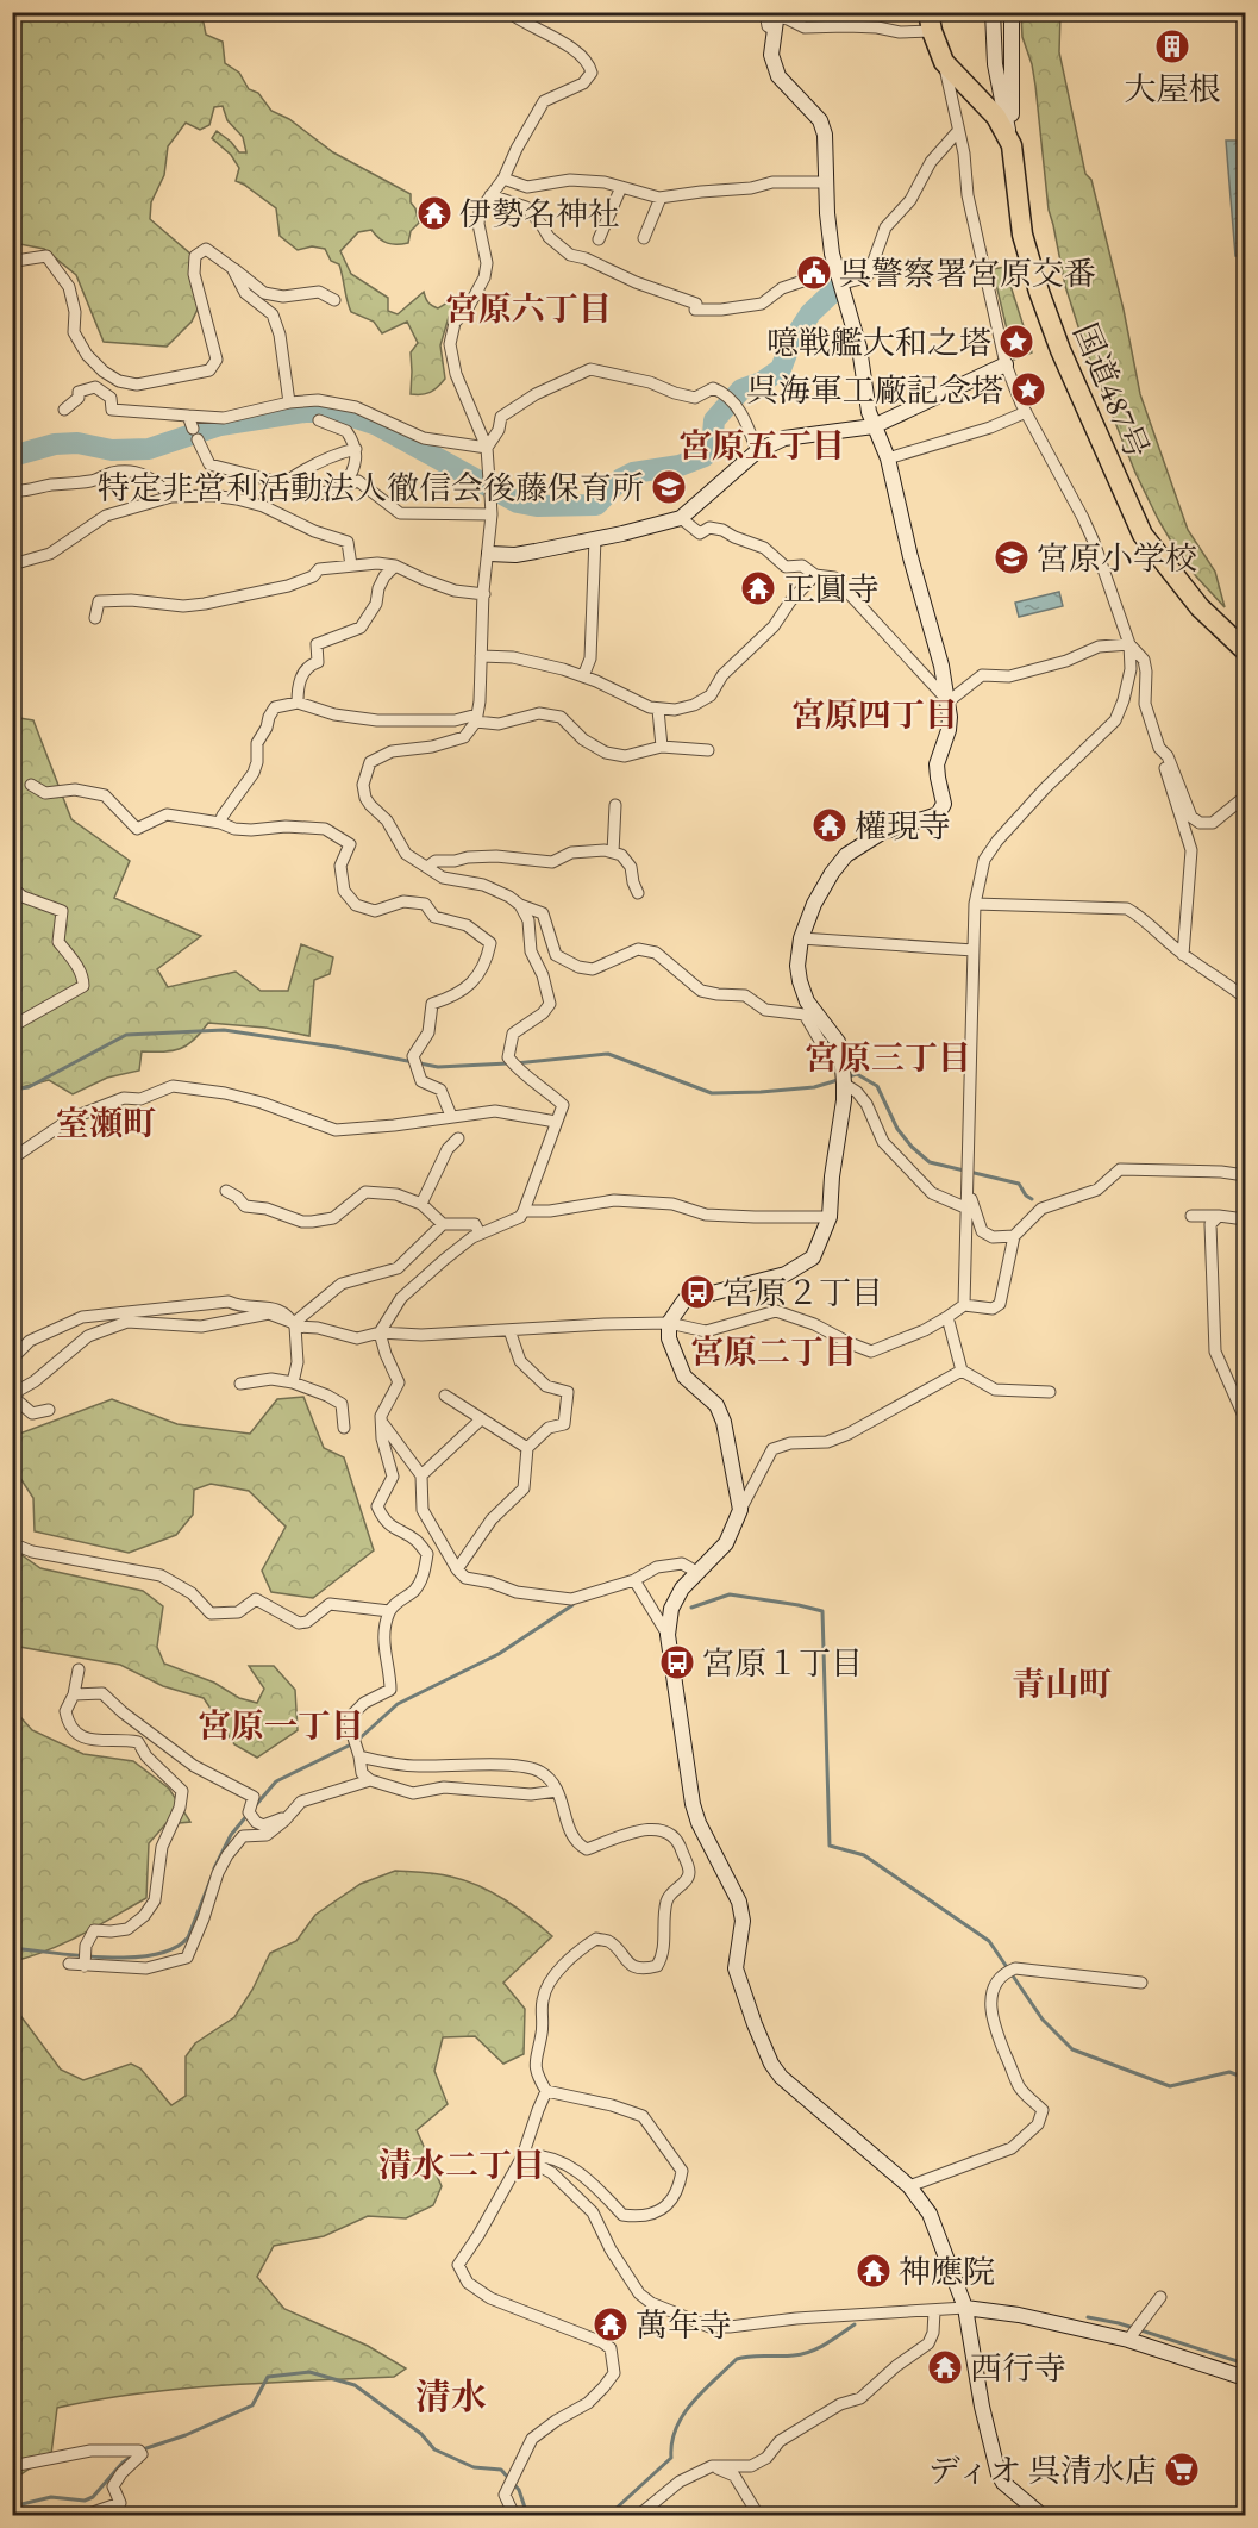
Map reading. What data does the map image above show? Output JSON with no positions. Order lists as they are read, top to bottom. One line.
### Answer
{"streets":{"highway":["国道487号"]},"districts":["宮原六丁目","宮原五丁目","宮原四丁目","宮原三丁目","室瀬町","宮原二丁目","青山町","宮原一丁目","清水二丁目","清水"],"places":{"building":["大屋根"],"temple":["伊勢名神社","正圓寺","權現寺","神應院","萬年寺","西行寺"],"public building":["呉警察署宮原交番"],"place":["噫戦艦大和之塔","呉海軍工廠記念塔"],"school or university":["特定非営利活動法人徹信会後藤保育所","宮原小学校"],"bus stop":["宮原２丁目","宮原１丁目"],"supermarket":["ディオ 呉清水店"]}}
